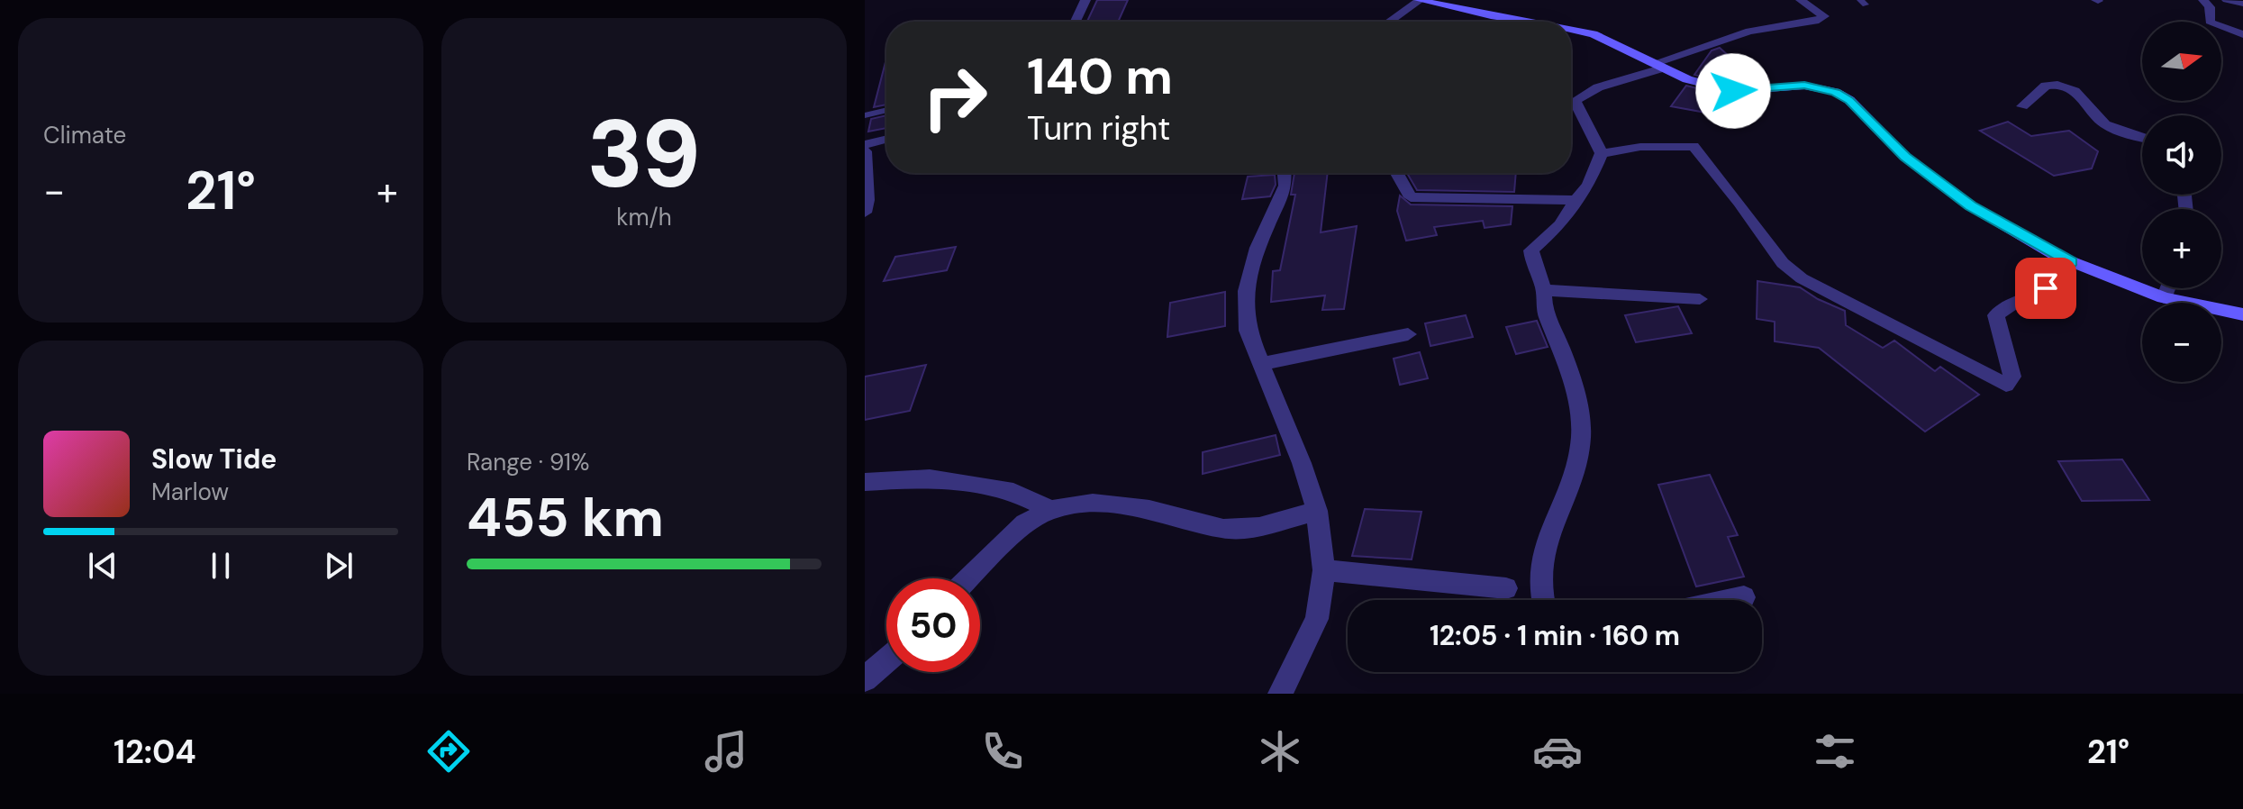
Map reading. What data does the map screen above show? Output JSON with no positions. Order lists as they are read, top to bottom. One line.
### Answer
{"north":"right","page":{"tile":["Climate",["39","km/h"],["Range · 91%","455 km"]],"map_buttons":["+","−"],"turn":["140 m","Turn right"],"heat":["−","21°","+"],"song":["Slow Tide","Marlow"],"limit":"50","trip":"12:05 · 1 min · 160 m","tabs":["12:04","21°"]}}
